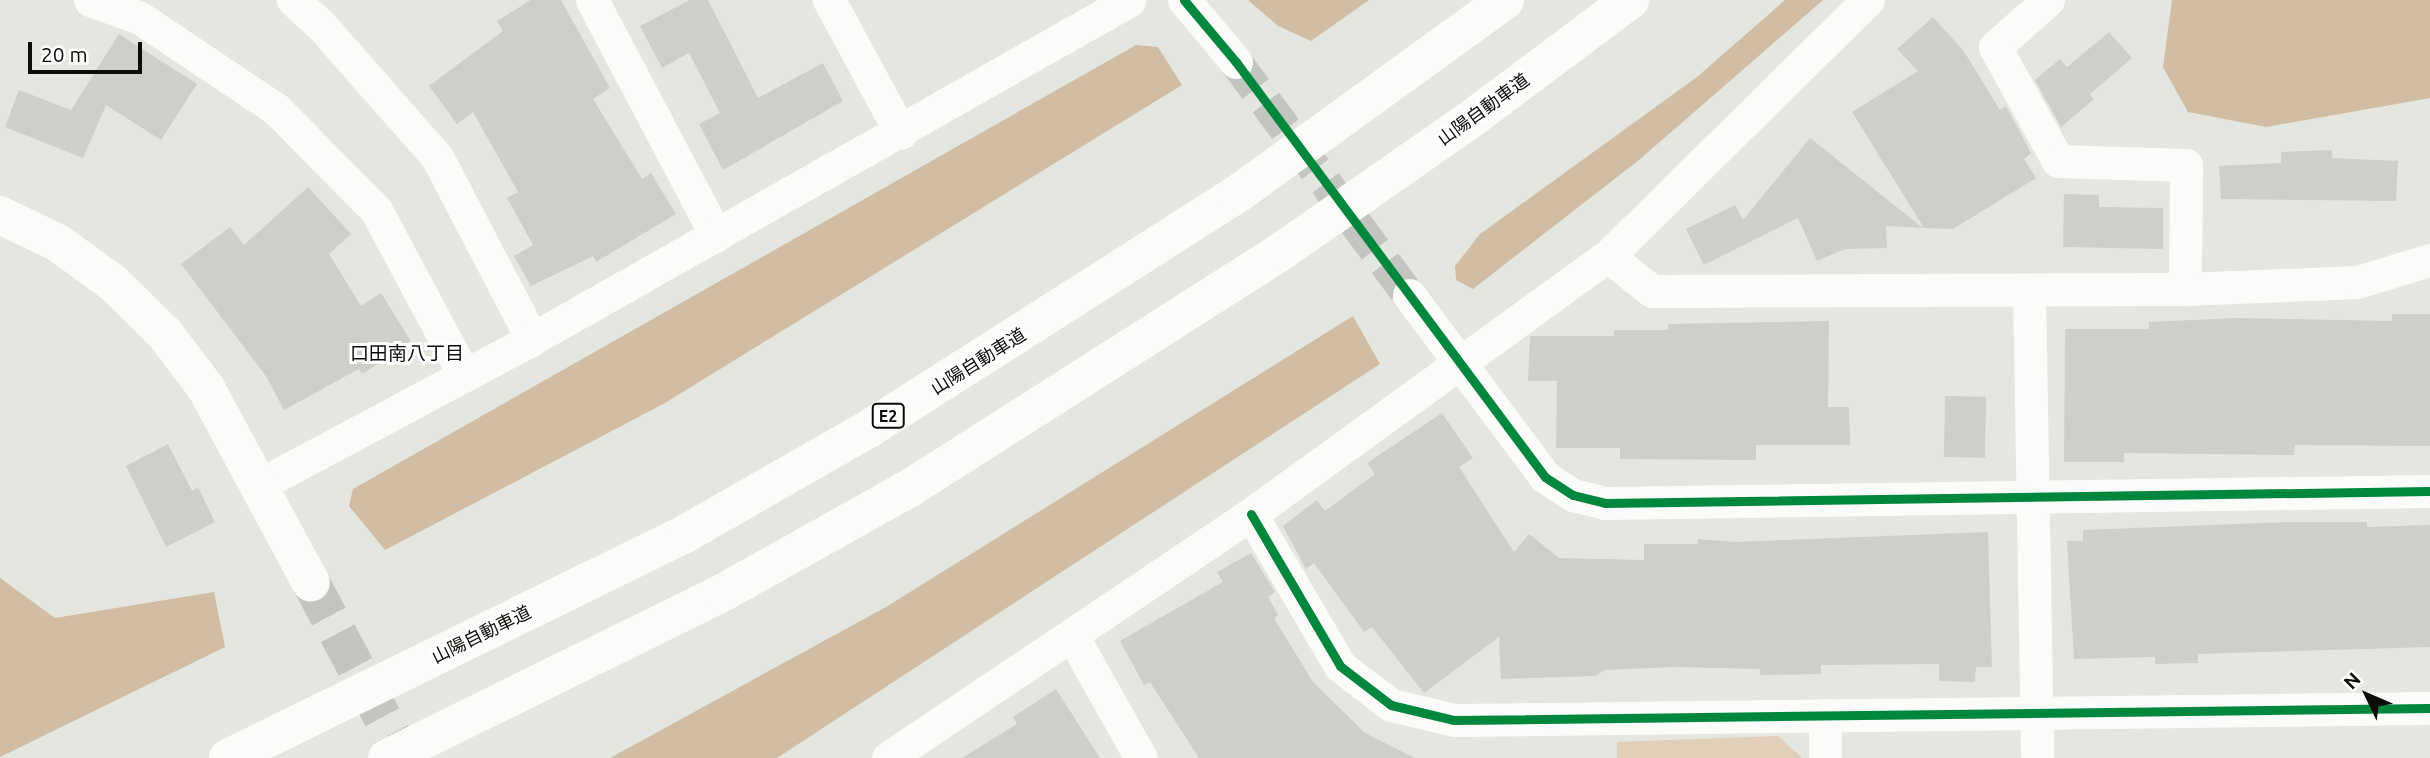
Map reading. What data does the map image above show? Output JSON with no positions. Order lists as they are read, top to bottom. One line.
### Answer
{"streets":{"main road":["山陽自動車道","E2"]},"districts":["口田南八丁目"],"scale_bar":"20 m","north":"top left"}
